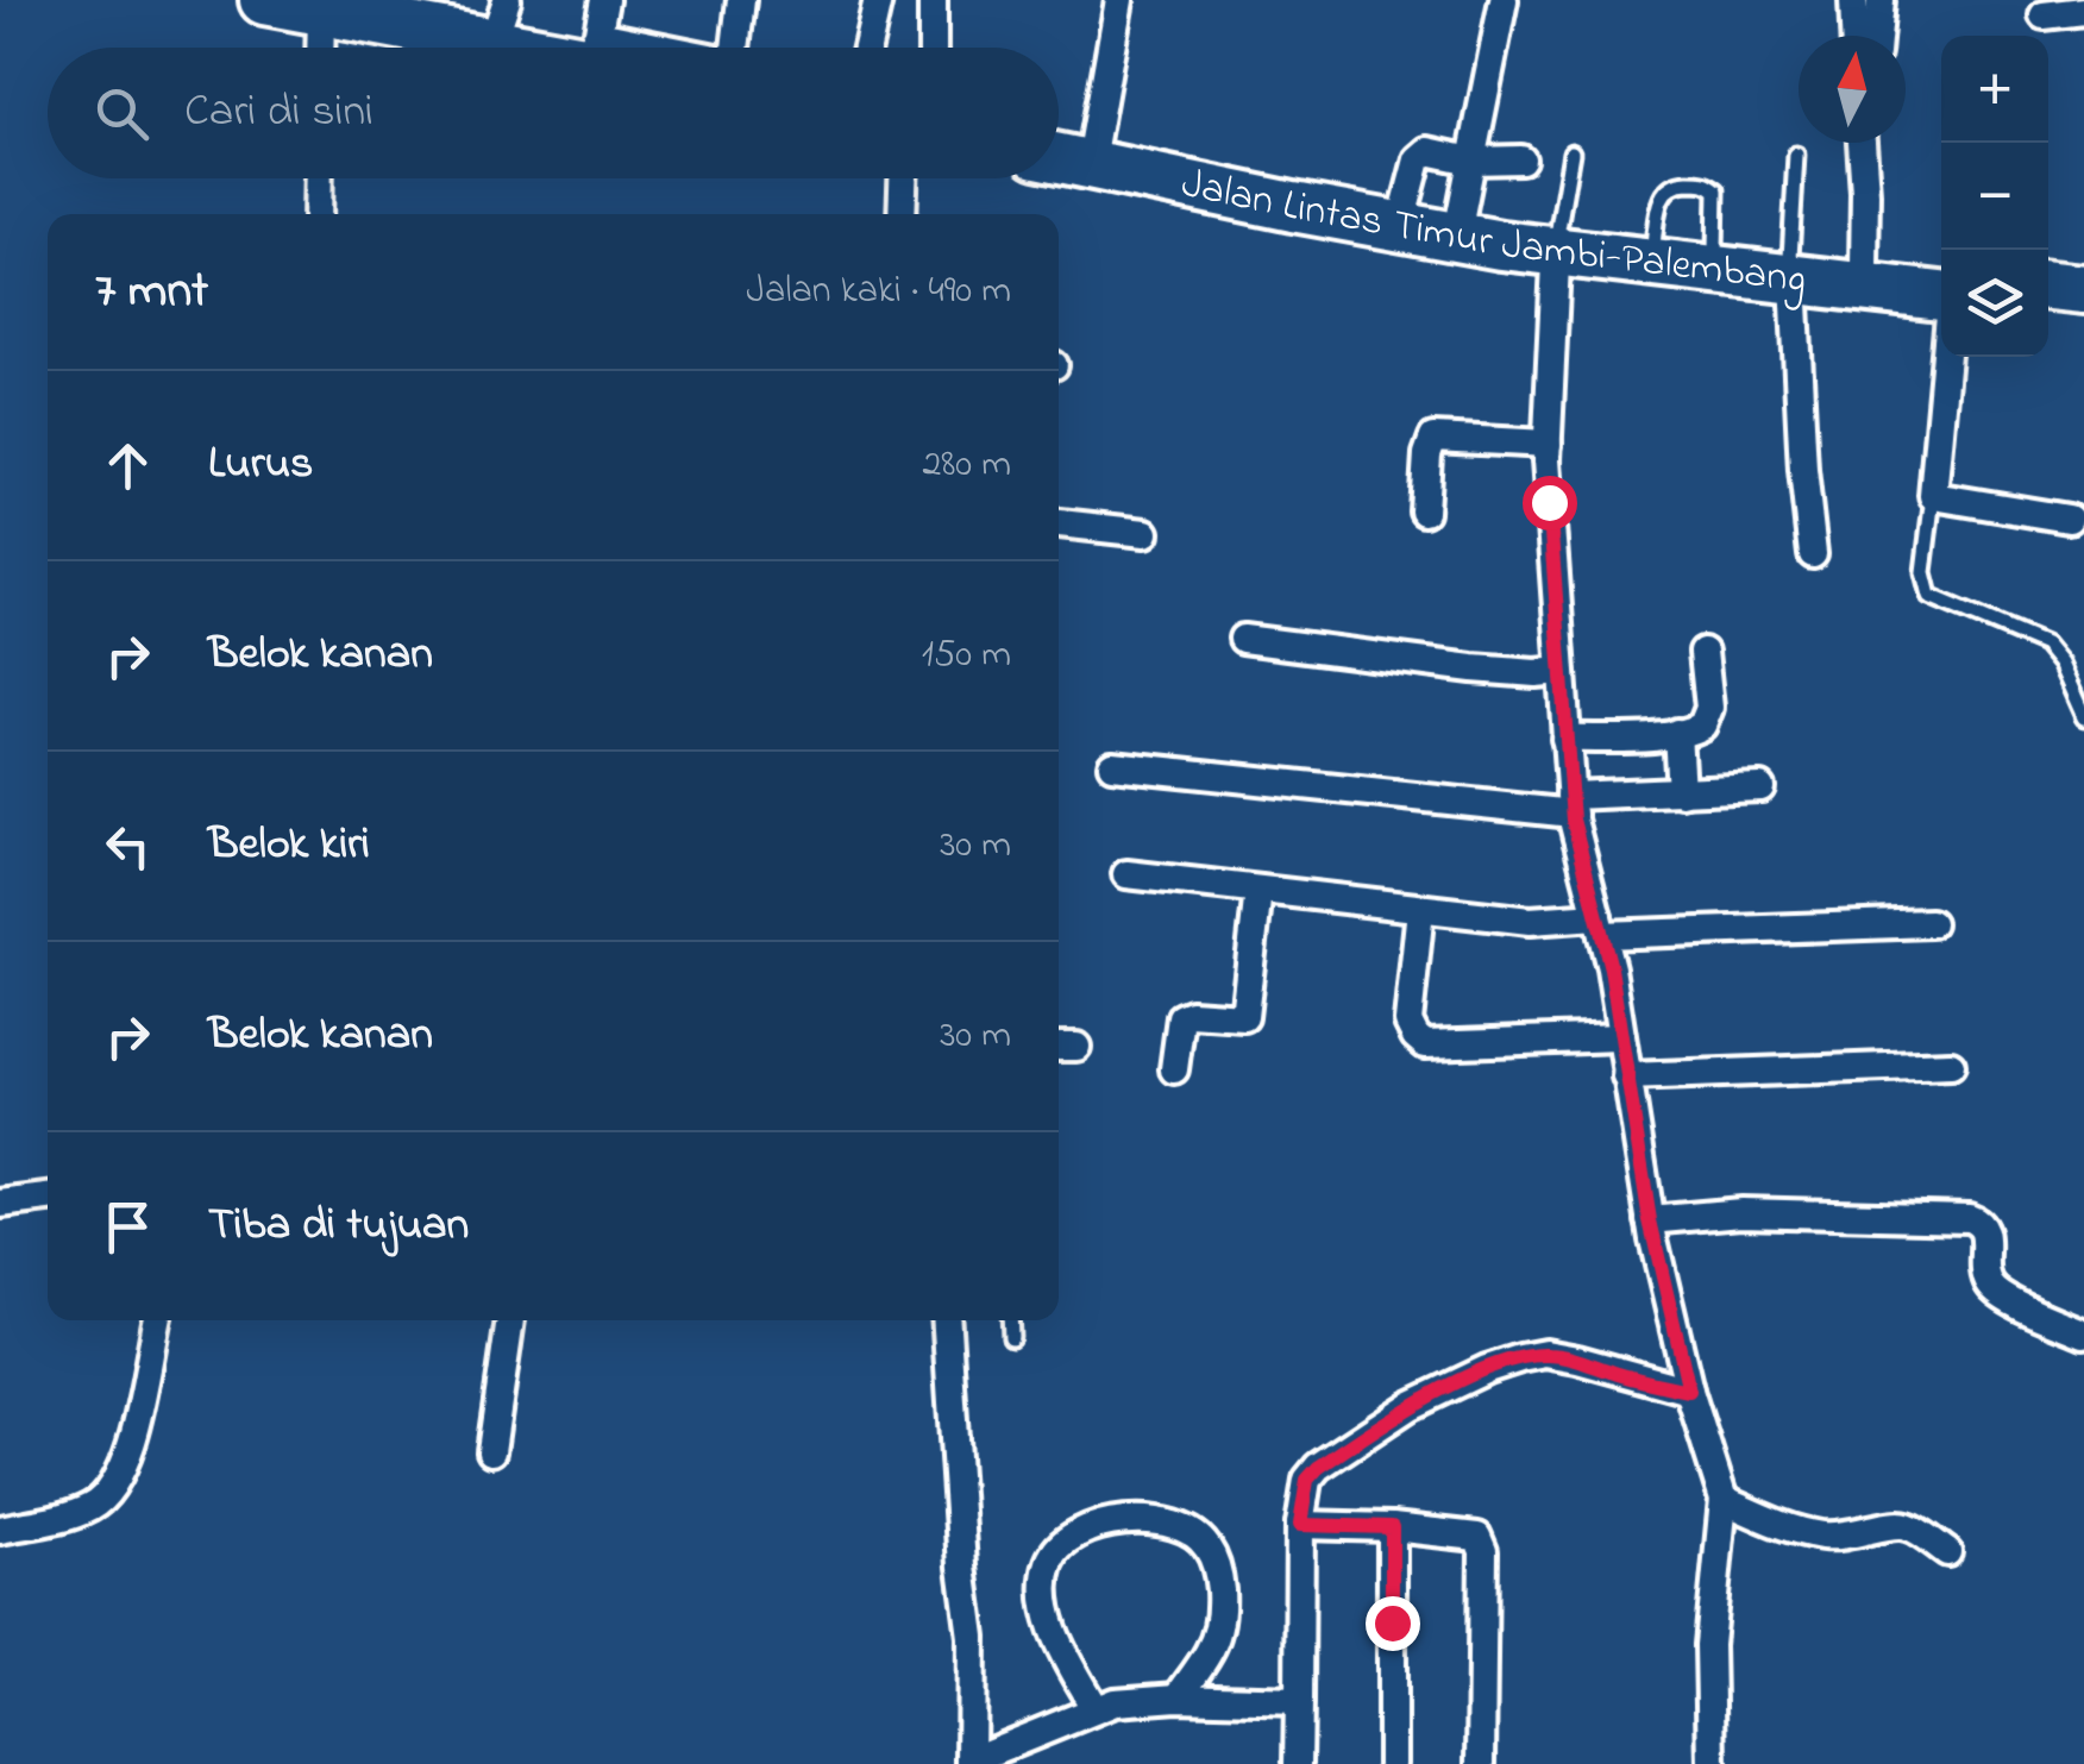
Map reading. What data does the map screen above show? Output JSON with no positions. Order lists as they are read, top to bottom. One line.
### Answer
{"streets":{"highway":["Jalan Lintas Timur Jambi-Palembang"]},"north":"top","page":{"map_buttons":["+","−"],"search":"Cari di sini","heading":["7 mnt","Jalan kaki · 490 m"],"list":[["Lurus","280 m"],["Belok kanan","150 m"],["Belok kiri","30 m"],["Belok kanan","30 m"],"Tiba di tujuan"]}}
